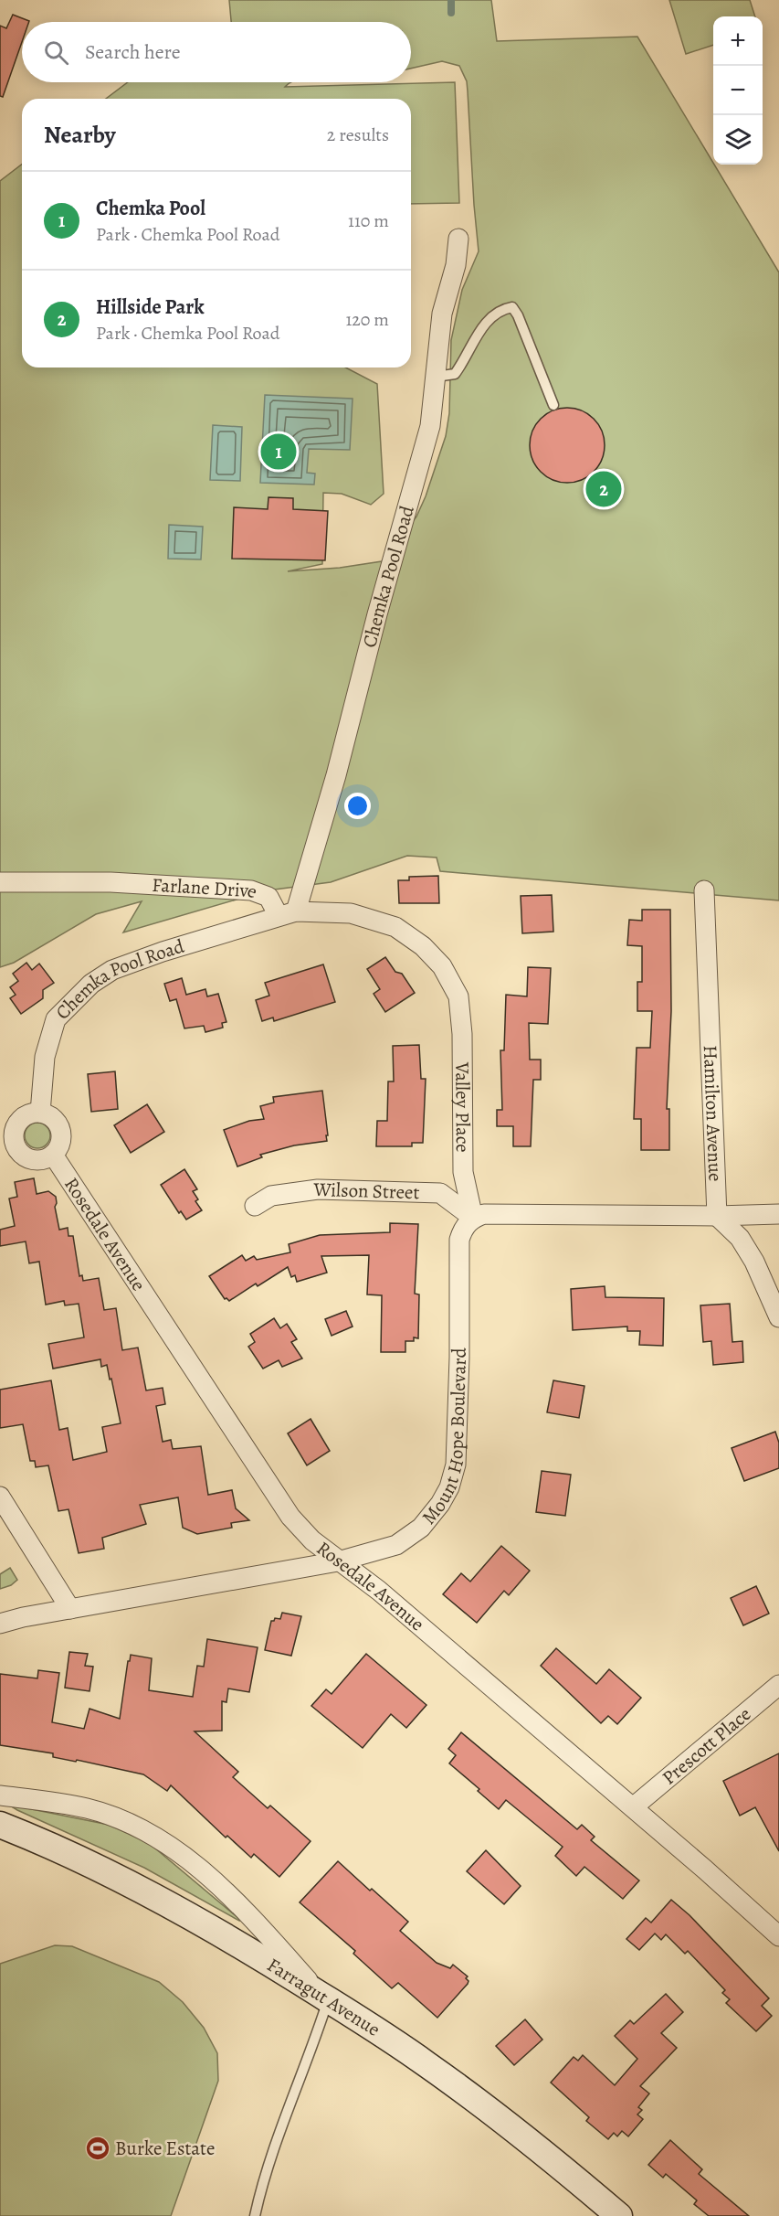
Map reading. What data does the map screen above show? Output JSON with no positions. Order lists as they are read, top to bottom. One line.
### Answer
{"streets":{"main road":["Farragut Avenue"],"street":["Chemka Pool Road","Farlane Drive","Valley Place","Hamilton Avenue","Wilson Street","Rosedale Avenue","Mount Hope Boulevard","Prescott Place"]},"crossings":[["Chemka Pool Road","Farlane Drive"],["Chemka Pool Road","Valley Place"],["Chemka Pool Road","Rosedale Avenue"],["Farlane Drive","Valley Place"],["Valley Place","Wilson Street"],["Valley Place","Mount Hope Boulevard"],["Wilson Street","Mount Hope Boulevard"],["Rosedale Avenue","Mount Hope Boulevard"],["Rosedale Avenue","Prescott Place"]],"places":{"sports":["Burke Estate"]},"page":{"map_buttons":["+","−"],"search":"Search here","heading":["Nearby","2 results"],"list":[{"mark":"1","name":"Chemka Pool","note":"Park · Chemka Pool Road","value":"110 m"},{"mark":"2","name":"Hillside Park","note":"Park · Chemka Pool Road","value":"120 m"}],"pins":["1","2"]}}
